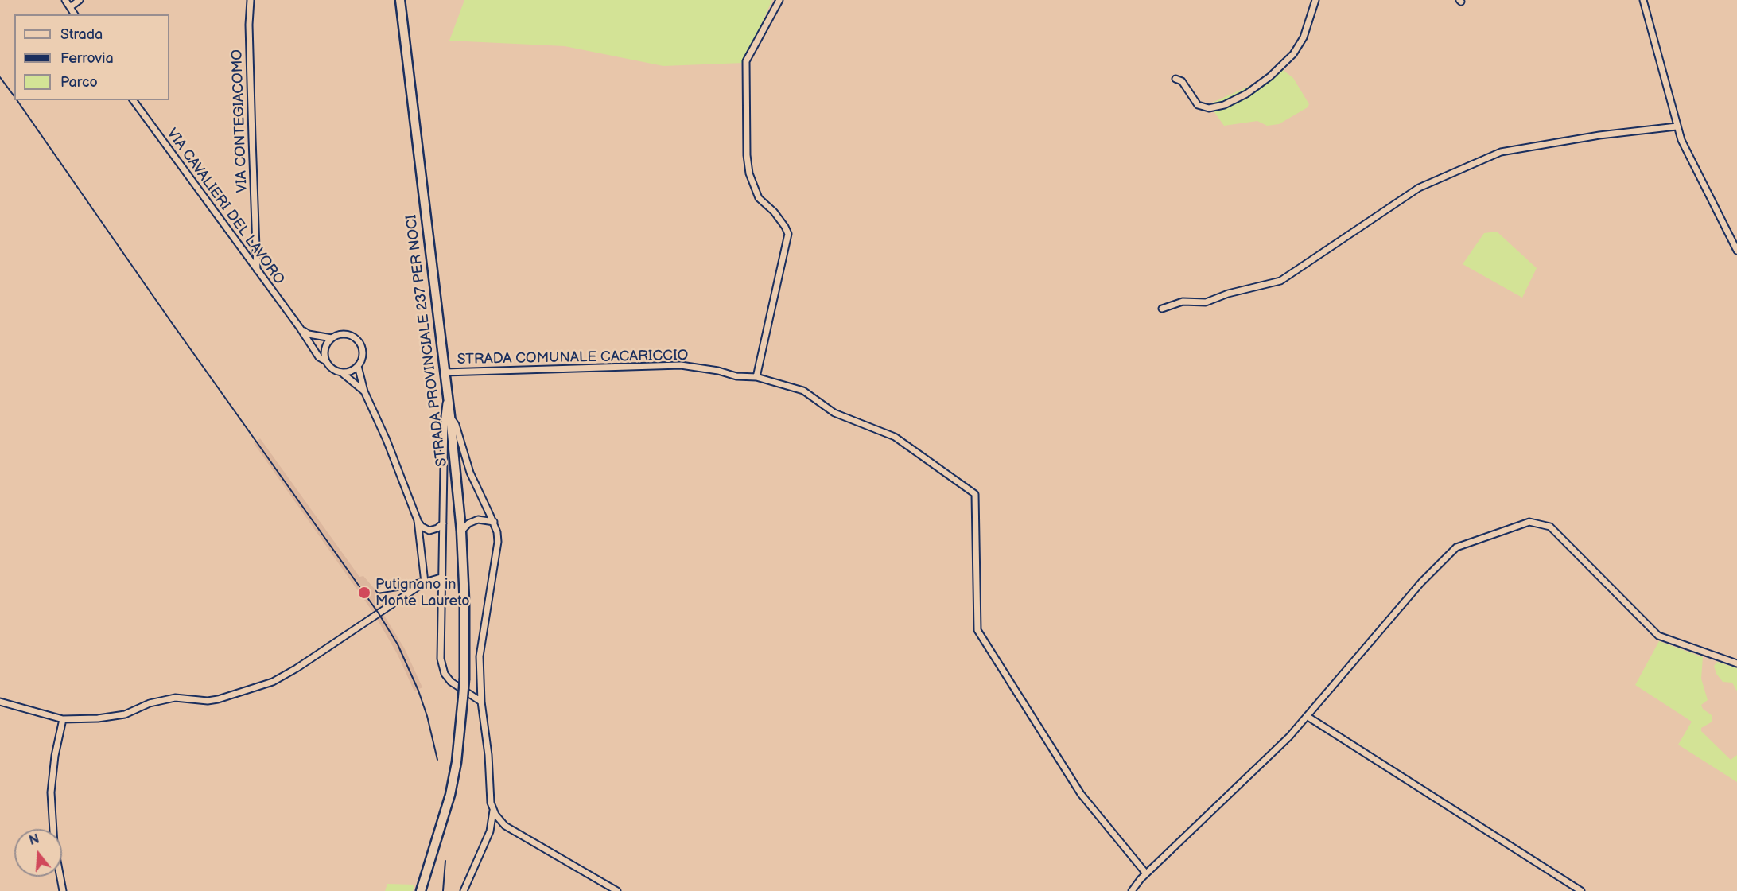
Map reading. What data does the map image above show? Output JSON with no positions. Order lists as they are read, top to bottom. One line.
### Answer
{"streets":{"main road":["STRADA PROVINCIALE 237 PER NOCI"],"street":["VIA CONTEGIACOMO","VIA CAVALIERI DEL LAVORO","STRADA COMUNALE CACARICCIO"]},"crossings":[["VIA CONTEGIACOMO","VIA CAVALIERI DEL LAVORO"],["STRADA PROVINCIALE 237 PER NOCI","STRADA COMUNALE CACARICCIO"]],"places":["Putignano in Monte Laureto"],"legend":["Strada","Ferrovia","Parco"],"north":"top"}
